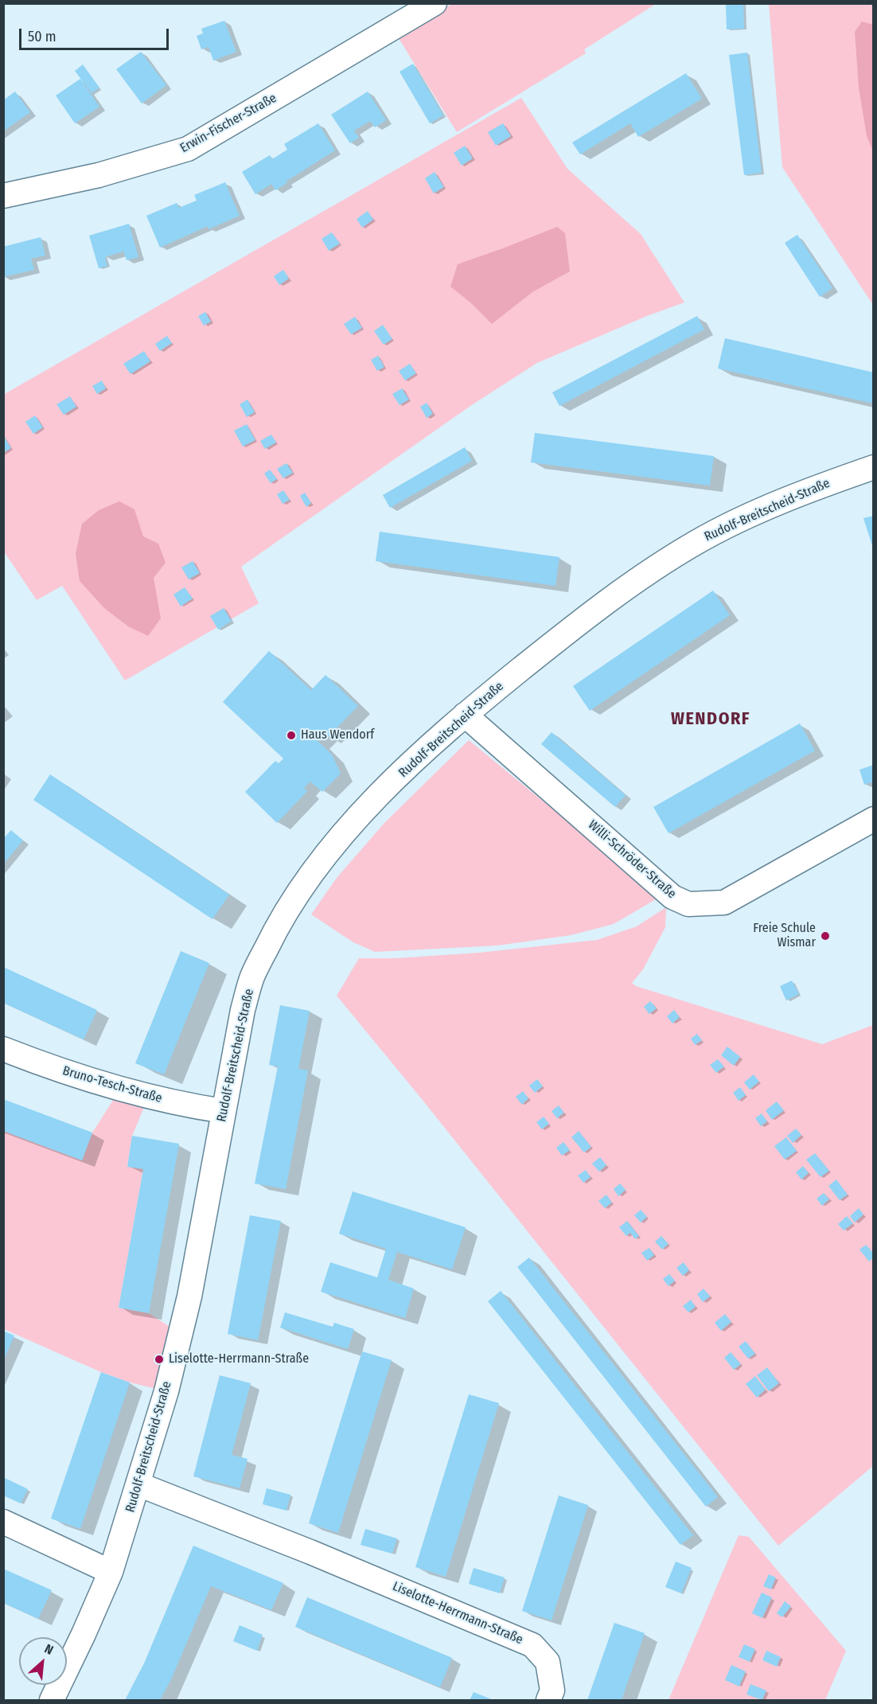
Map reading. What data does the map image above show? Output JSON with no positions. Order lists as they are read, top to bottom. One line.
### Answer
{"streets":{"street":["Erwin-Fischer-Straße","Rudolf-Breitscheid-Straße","Willi-Schröder-Straße","Bruno-Tesch-Straße","Liselotte-Herrmann-Straße"]},"crossings":[["Rudolf-Breitscheid-Straße","Willi-Schröder-Straße"],["Rudolf-Breitscheid-Straße","Bruno-Tesch-Straße"],["Rudolf-Breitscheid-Straße","Liselotte-Herrmann-Straße"]],"districts":["WENDORF"],"places":["Haus Wendorf","Freie Schule Wismar","Liselotte-Herrmann-Straße"],"scale_bar":"50 m","north":"top right"}
